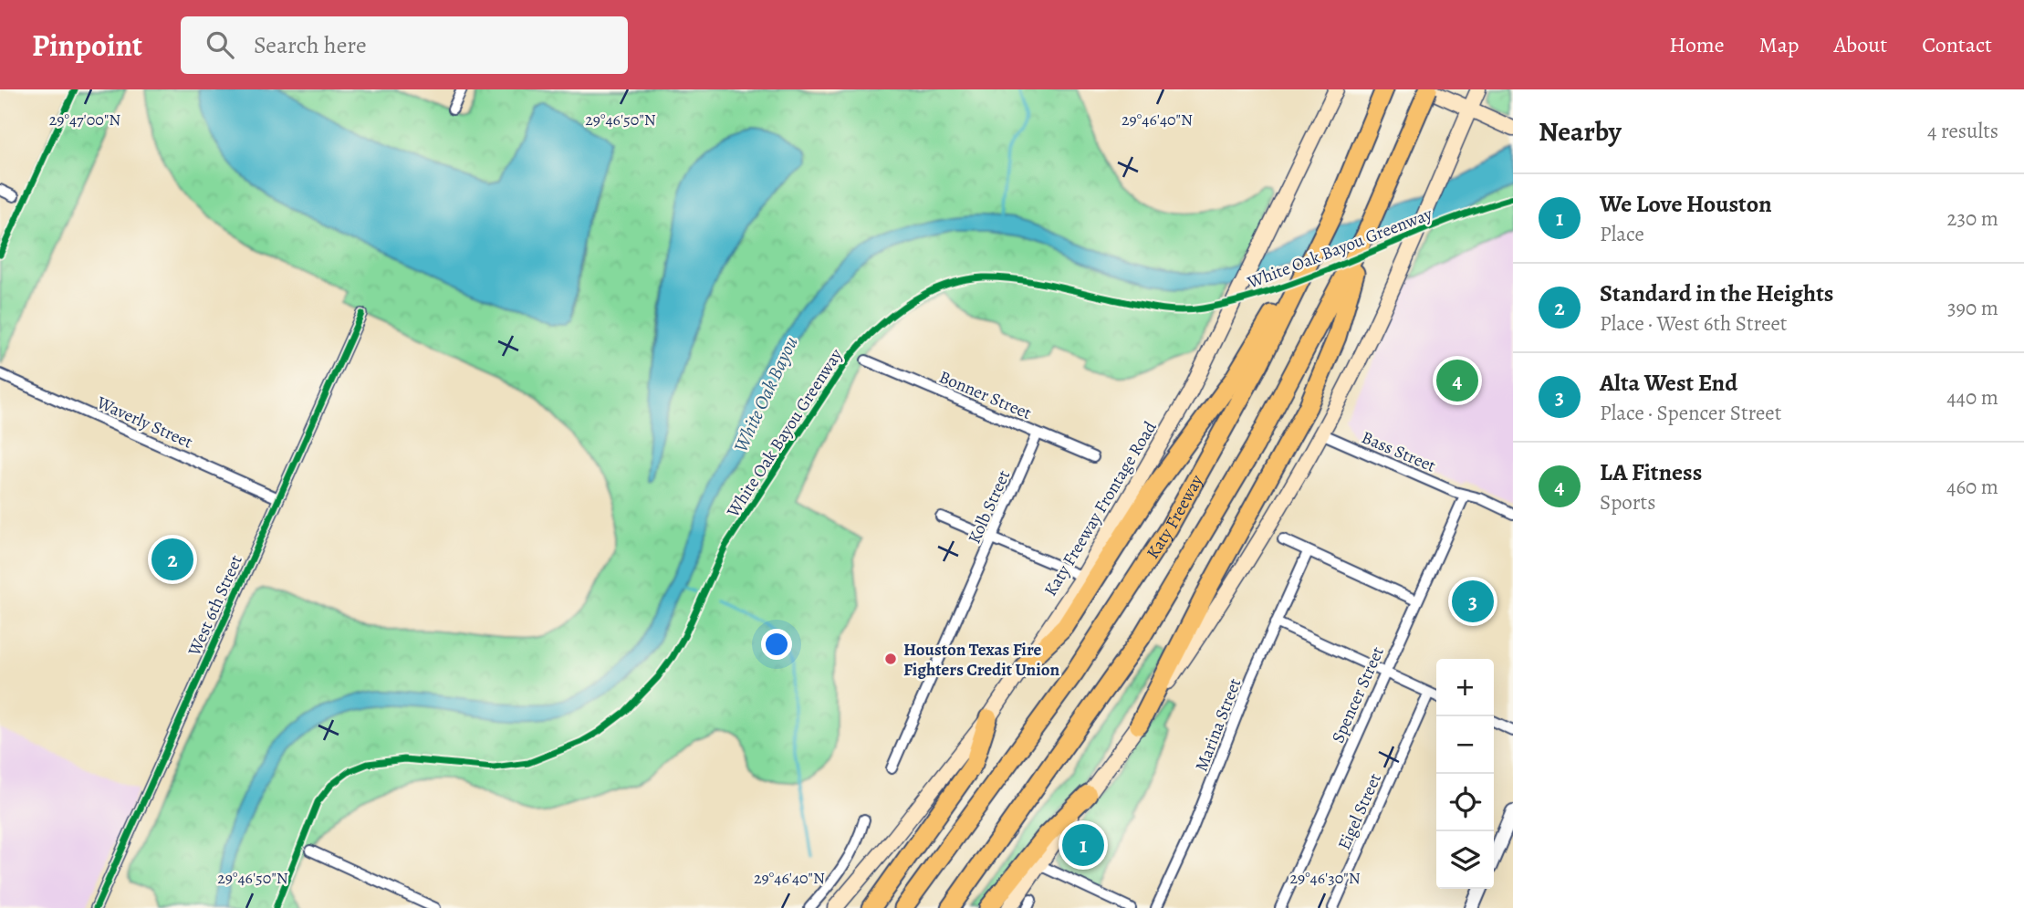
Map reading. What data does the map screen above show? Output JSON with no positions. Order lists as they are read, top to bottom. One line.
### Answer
{"streets":{"highway":["Katy Freeway"],"main road":["Katy Freeway Frontage Road"],"street":["Bonner Street","Waverly Street","Bass Street","Kolb Street","West 6th Street","Spencer Street","Marina Street","Eigel Street"],"cycle path":["White Oak Bayou Greenway"]},"crossings":[["Bonner Street","Kolb Street"],["Waverly Street","West 6th Street"],["Bass Street","Spencer Street"]],"water":["White Oak Bayou"],"places":["Houston Texas Fire Fighters Credit Union"],"page":{"header":"Pinpoint","search":"Search here","nav":["Home","Map","About","Contact"],"heading":["Nearby","4 results"],"list":[{"mark":"1","name":"We Love Houston","note":"Place","value":"230 m"},{"mark":"2","name":"Standard in the Heights","note":"Place · West 6th Street","value":"390 m"},{"mark":"3","name":"Alta West End","note":"Place · Spencer Street","value":"440 m"},{"mark":"4","name":"LA Fitness","note":"Sports","value":"460 m"}],"pins":["4","2","3","1"],"map_buttons":["+","−"]},"coordinates":["29°47'00\"N","29°46'50\"N","29°46'40\"N","29°46'30\"N"]}
